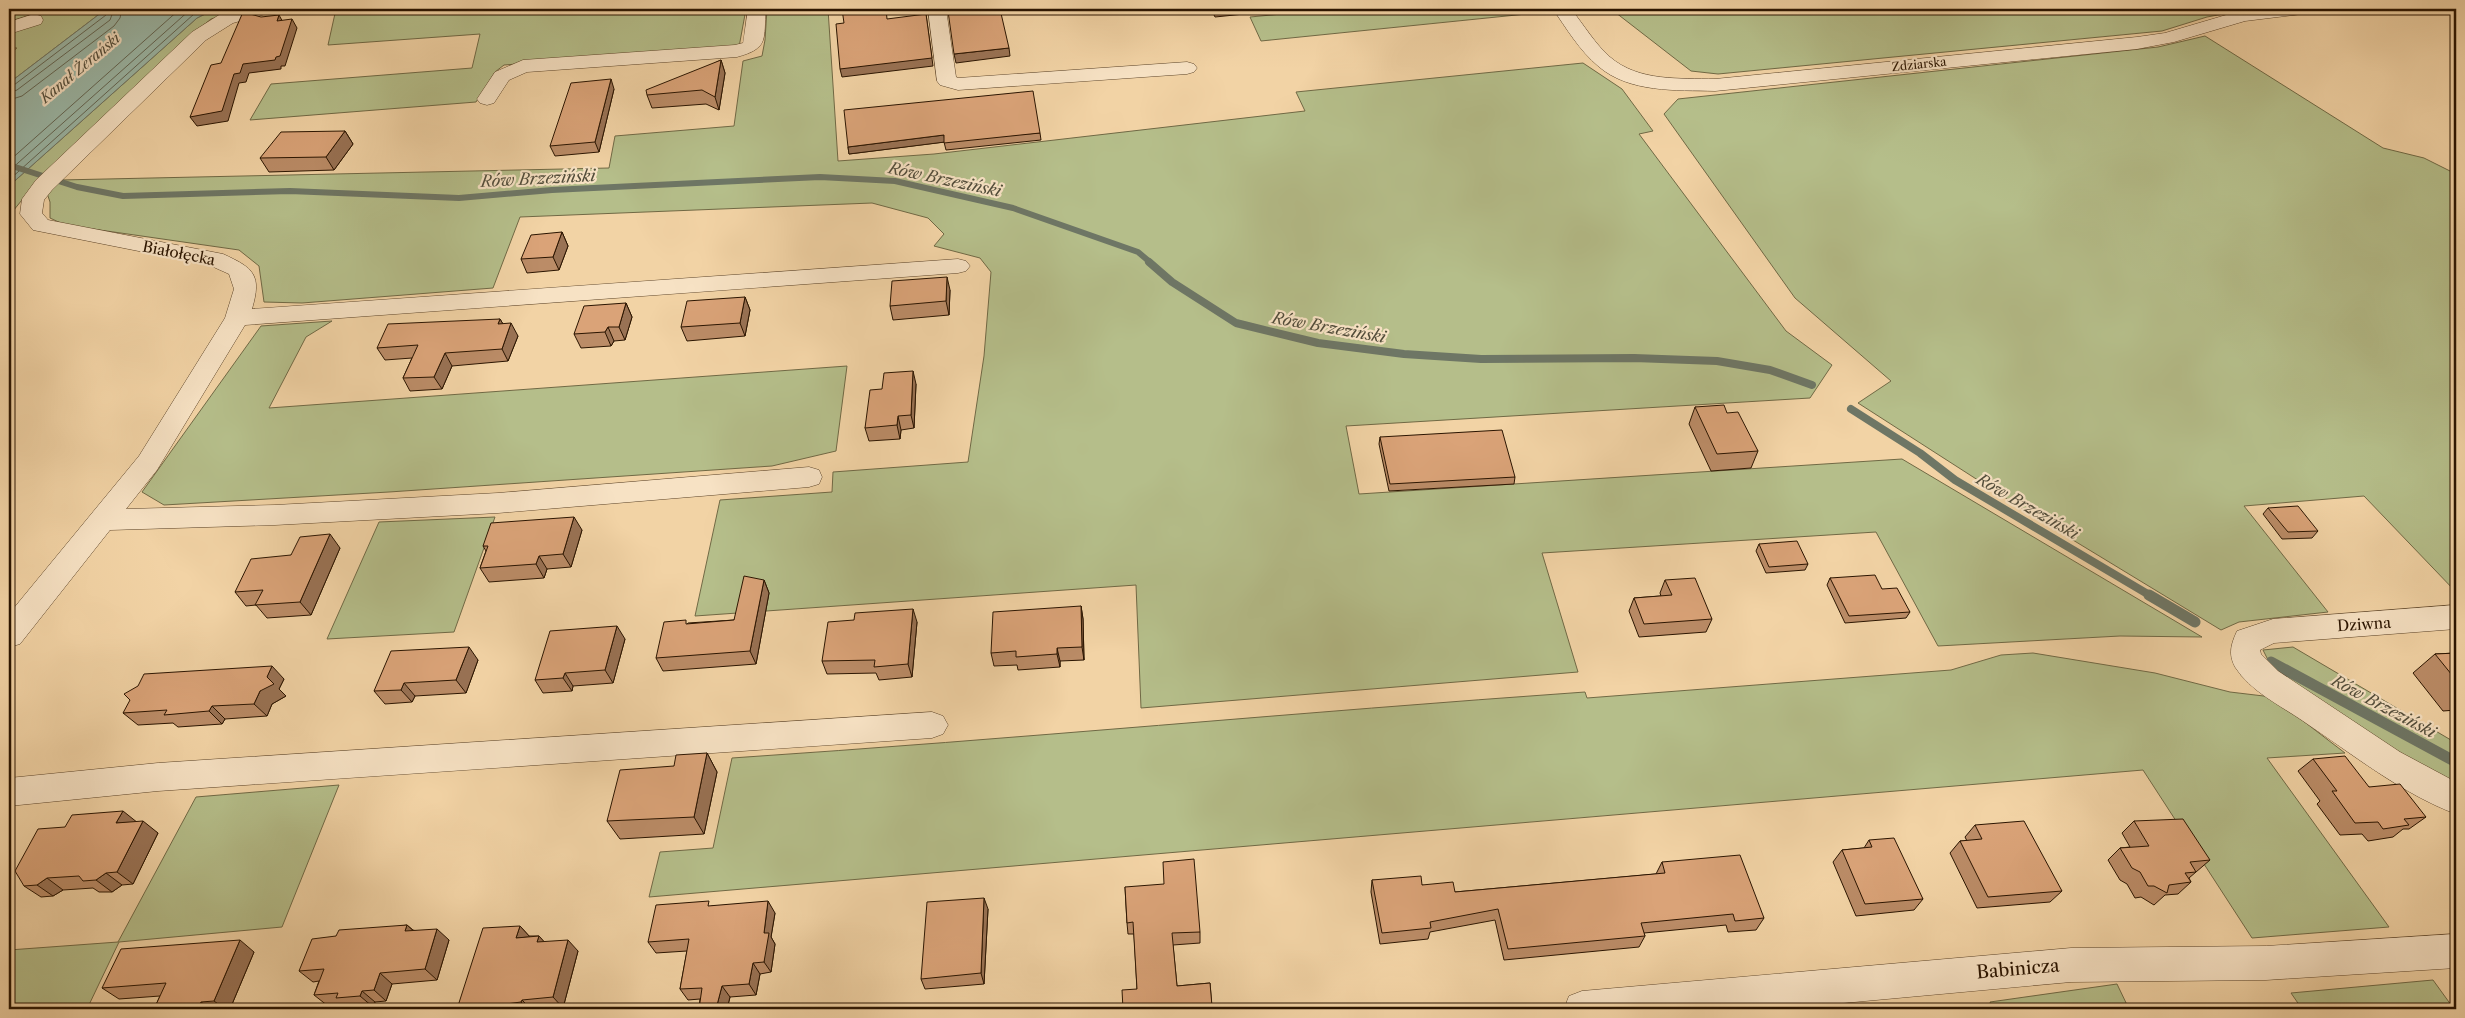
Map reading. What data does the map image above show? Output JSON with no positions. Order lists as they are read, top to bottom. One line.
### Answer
{"streets":{"street":["Zdziarska","Białołęcka","Dziwna","Babinicza"]},"water":["Kanał Żerański","Rów Brzeziński"]}
